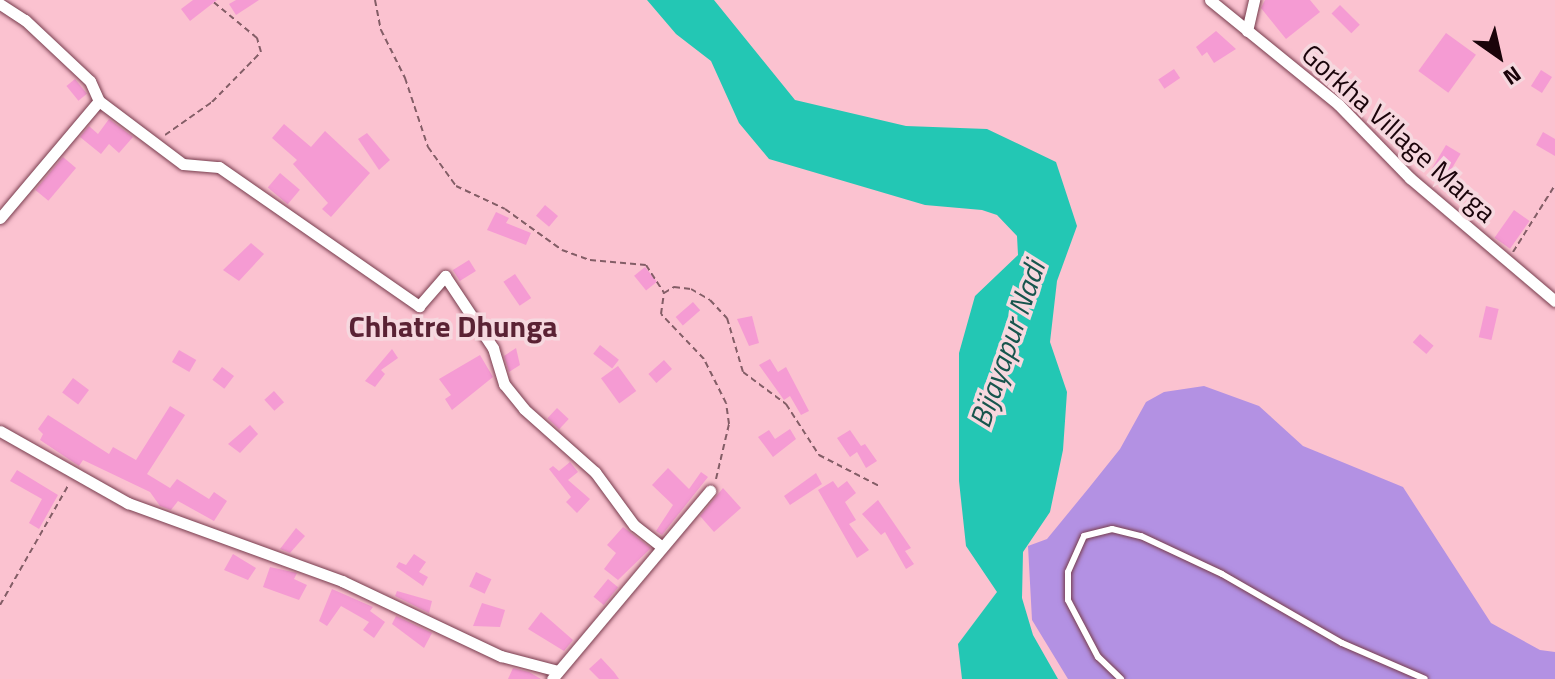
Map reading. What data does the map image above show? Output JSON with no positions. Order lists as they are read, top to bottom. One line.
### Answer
{"streets":{"street":["Gorkha Village Marga"]},"districts":["Chhatre Dhunga"],"water":["Bijayapur Nadi"],"north":"bottom right"}
